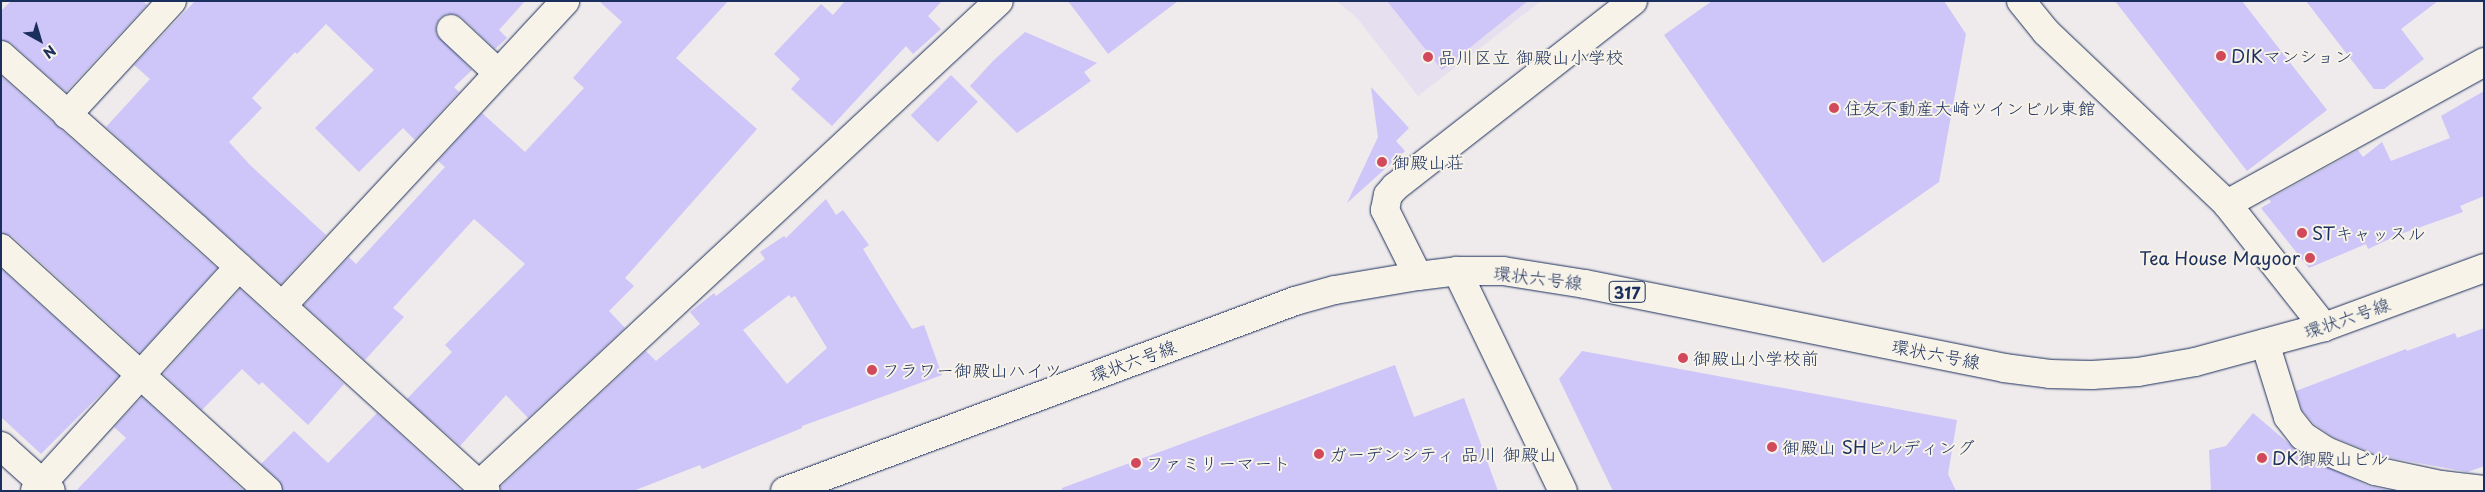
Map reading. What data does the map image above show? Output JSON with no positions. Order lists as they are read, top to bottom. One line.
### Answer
{"streets":{"street":["環状六号線","317"]},"places":["DIKマンション","品川区立 御殿山小学校","住友不動産大崎ツインビル東館","御殿山荘","STキャッスル","Tea House Mayoor","御殿山小学校前","フラワー御殿山ハイツ","御殿山 SHビルディング","ガーデンシティ 品川 御殿山","DK御殿山ビル","ファミリーマート"],"north":"bottom right"}
